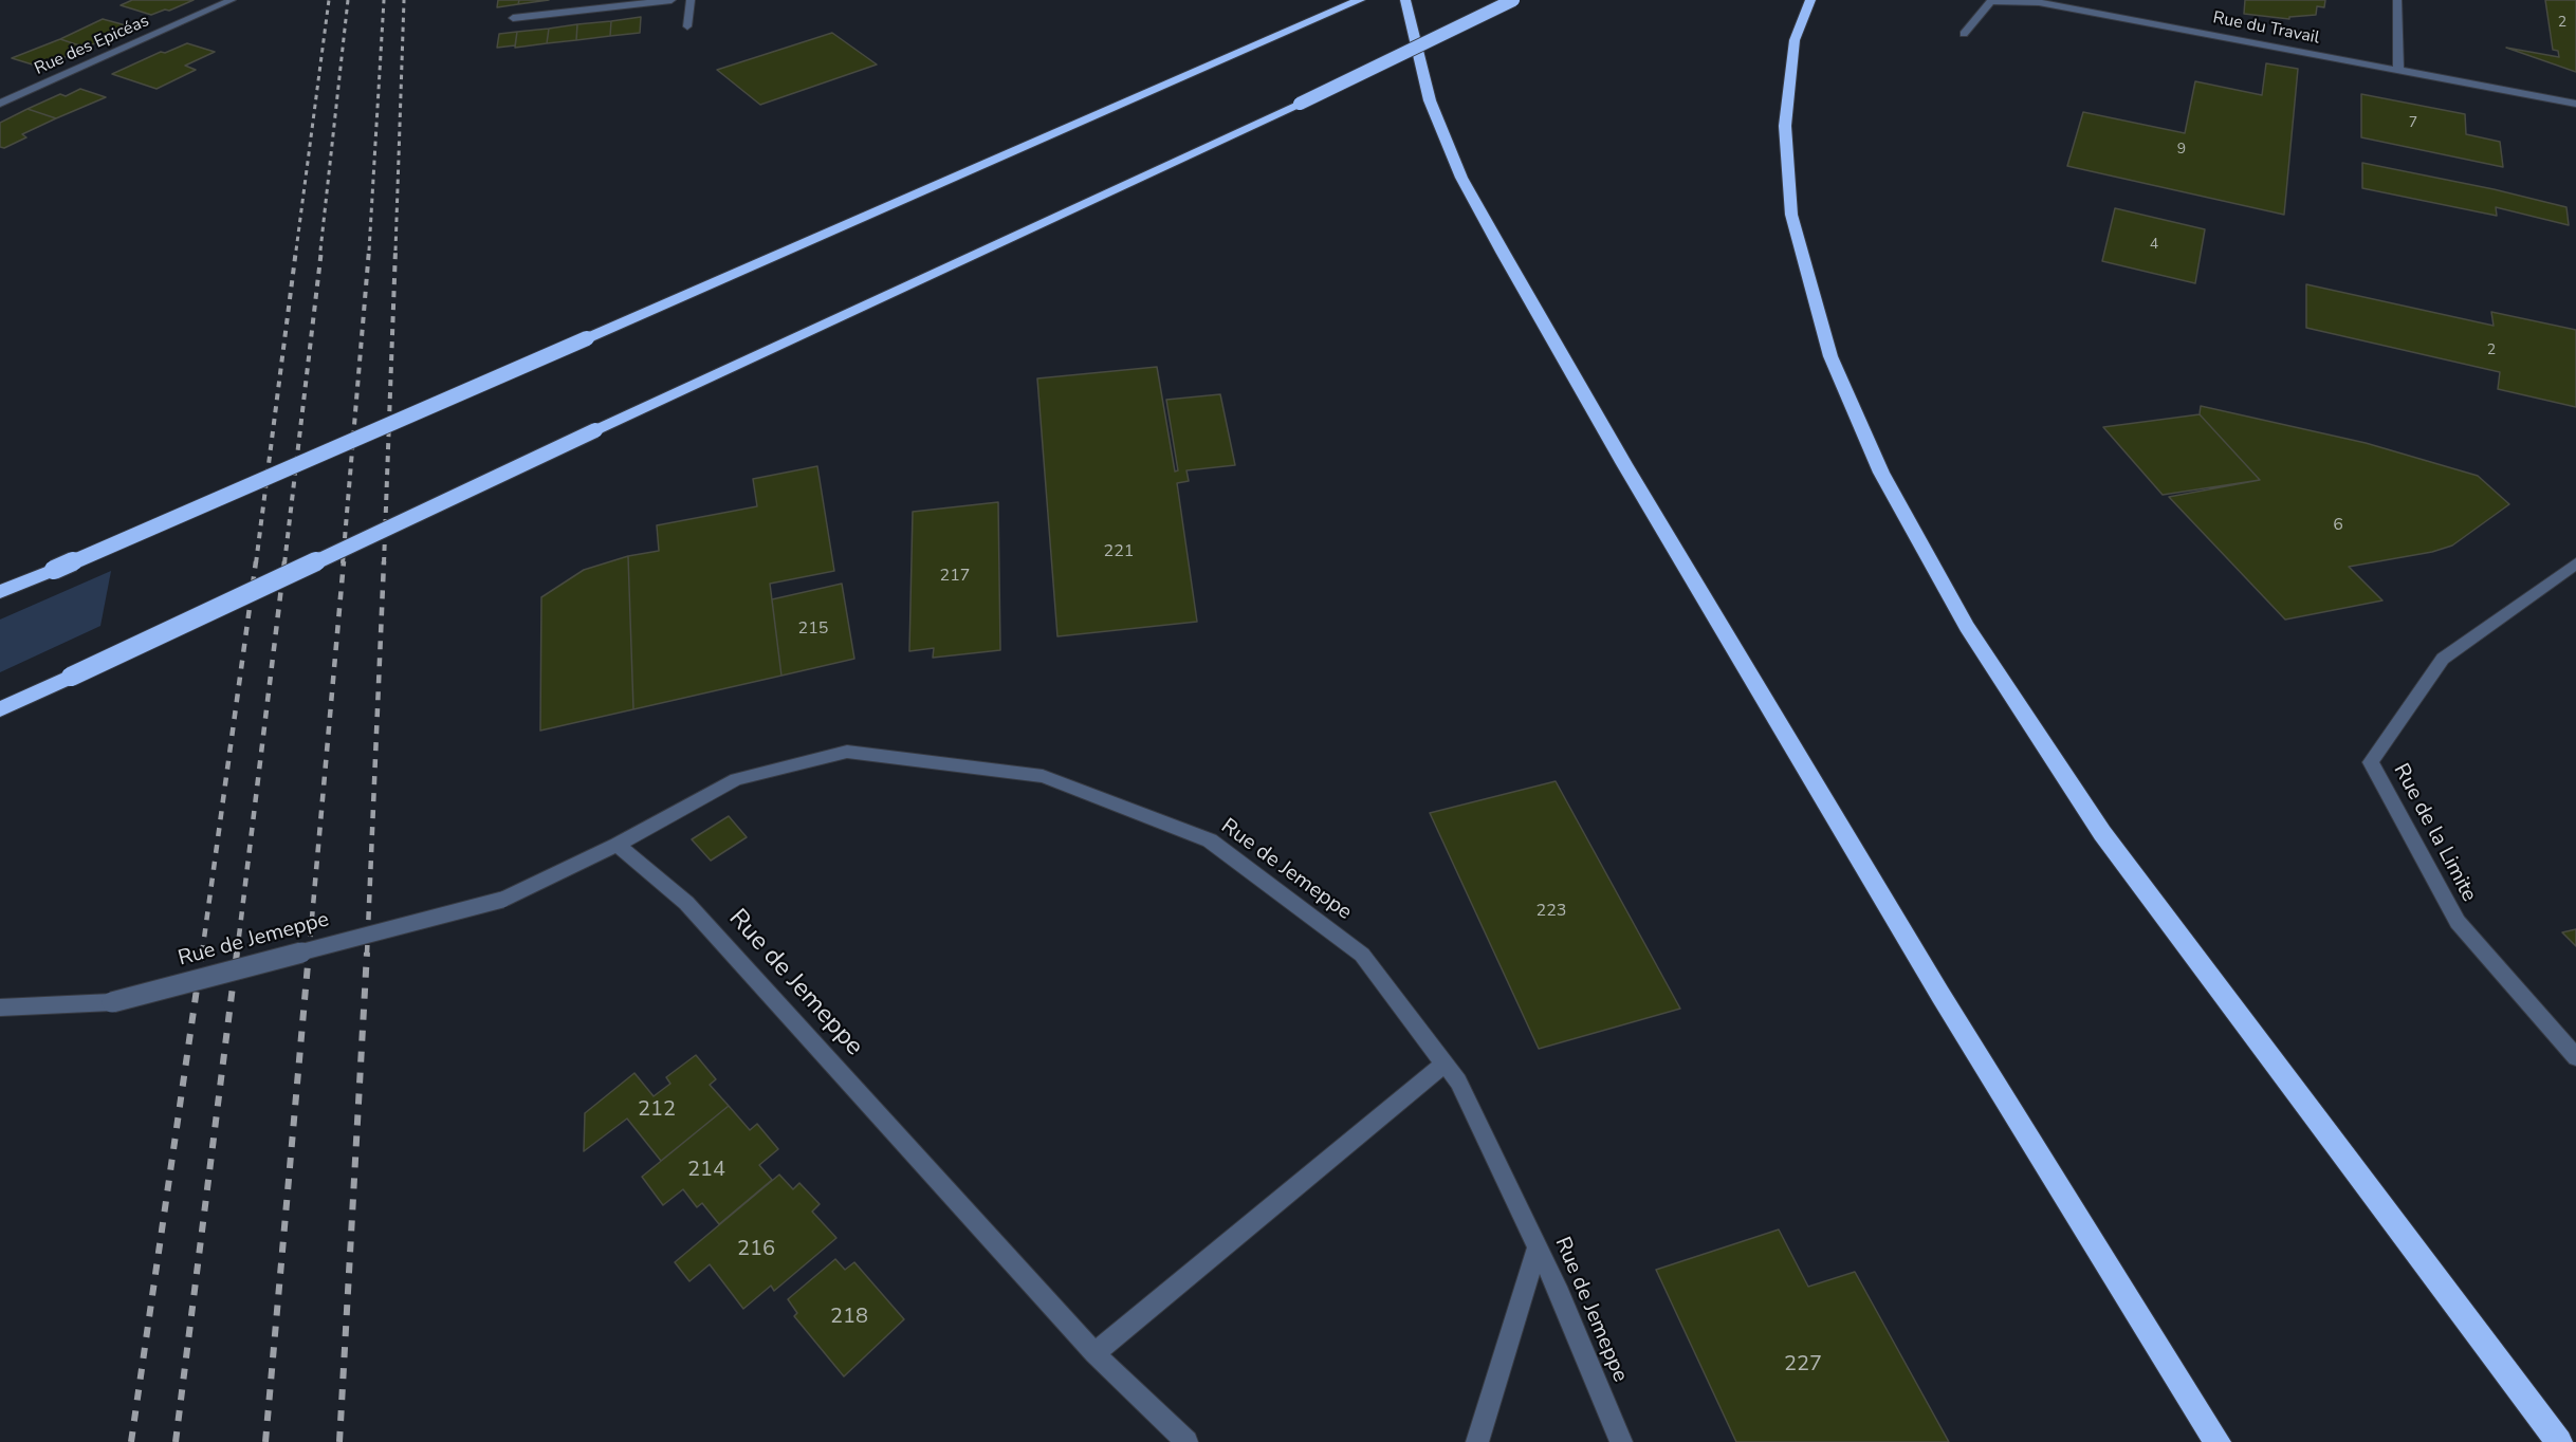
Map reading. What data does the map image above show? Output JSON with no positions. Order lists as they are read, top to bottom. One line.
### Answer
{"streets":{"street":["Rue du Travail","Rue des Epicéas","Rue de la Limite","Rue de Jemeppe"]},"house_numbers":["2","7","9","4","2","6","221","217","215","223","212","214","216","218","227"]}
